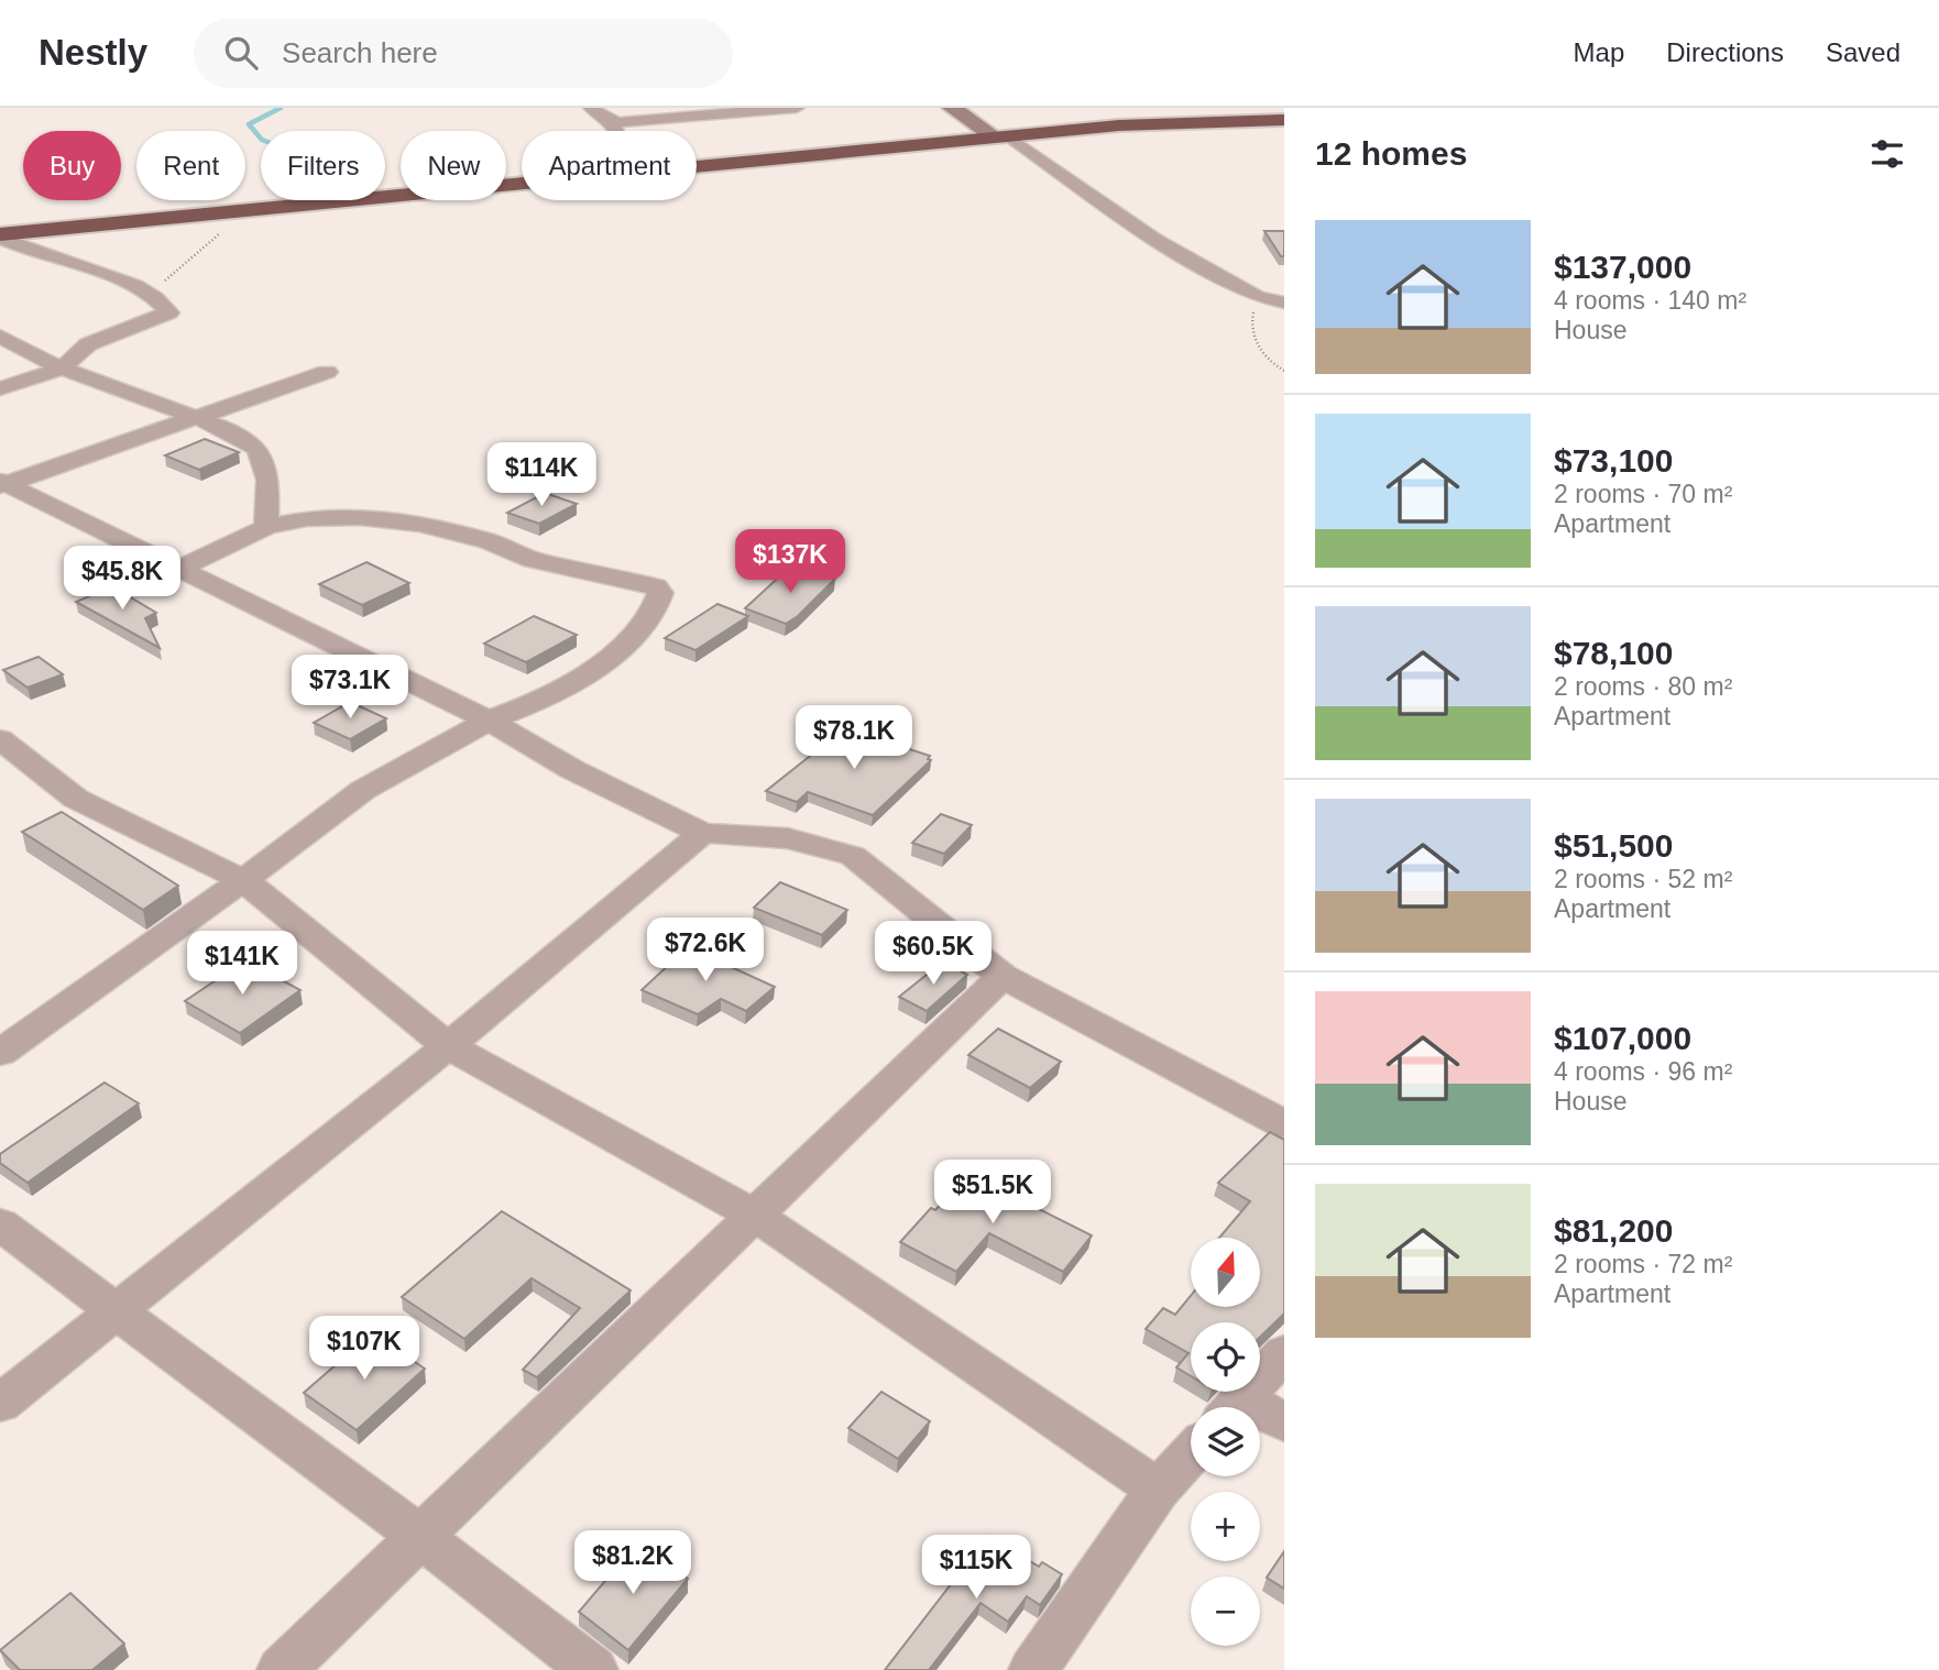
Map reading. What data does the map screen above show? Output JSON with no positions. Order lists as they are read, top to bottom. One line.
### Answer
{"north":"top","page":{"header":"Nestly","search":"Search here","nav":["Map","Directions","Saved"],"heading":"12 homes","chip":["Buy","Rent","Filters","New","Apartment"],"list":[{"name":"$137,000","note":"4 rooms · 140 m² · House"},{"name":"$73,100","note":"2 rooms · 70 m² · Apartment"},{"name":"$78,100","note":"2 rooms · 80 m² · Apartment"},{"name":"$51,500","note":"2 rooms · 52 m² · Apartment"},{"name":"$107,000","note":"4 rooms · 96 m² · House"},{"name":"$81,200","note":"2 rooms · 72 m² · Apartment"}],"price":["$114K","$137K","$45.8K","$73.1K","$78.1K","$72.6K","$60.5K","$141K","$51.5K","$107K","$81.2K","$115K"],"map_buttons":["+","−"]}}
